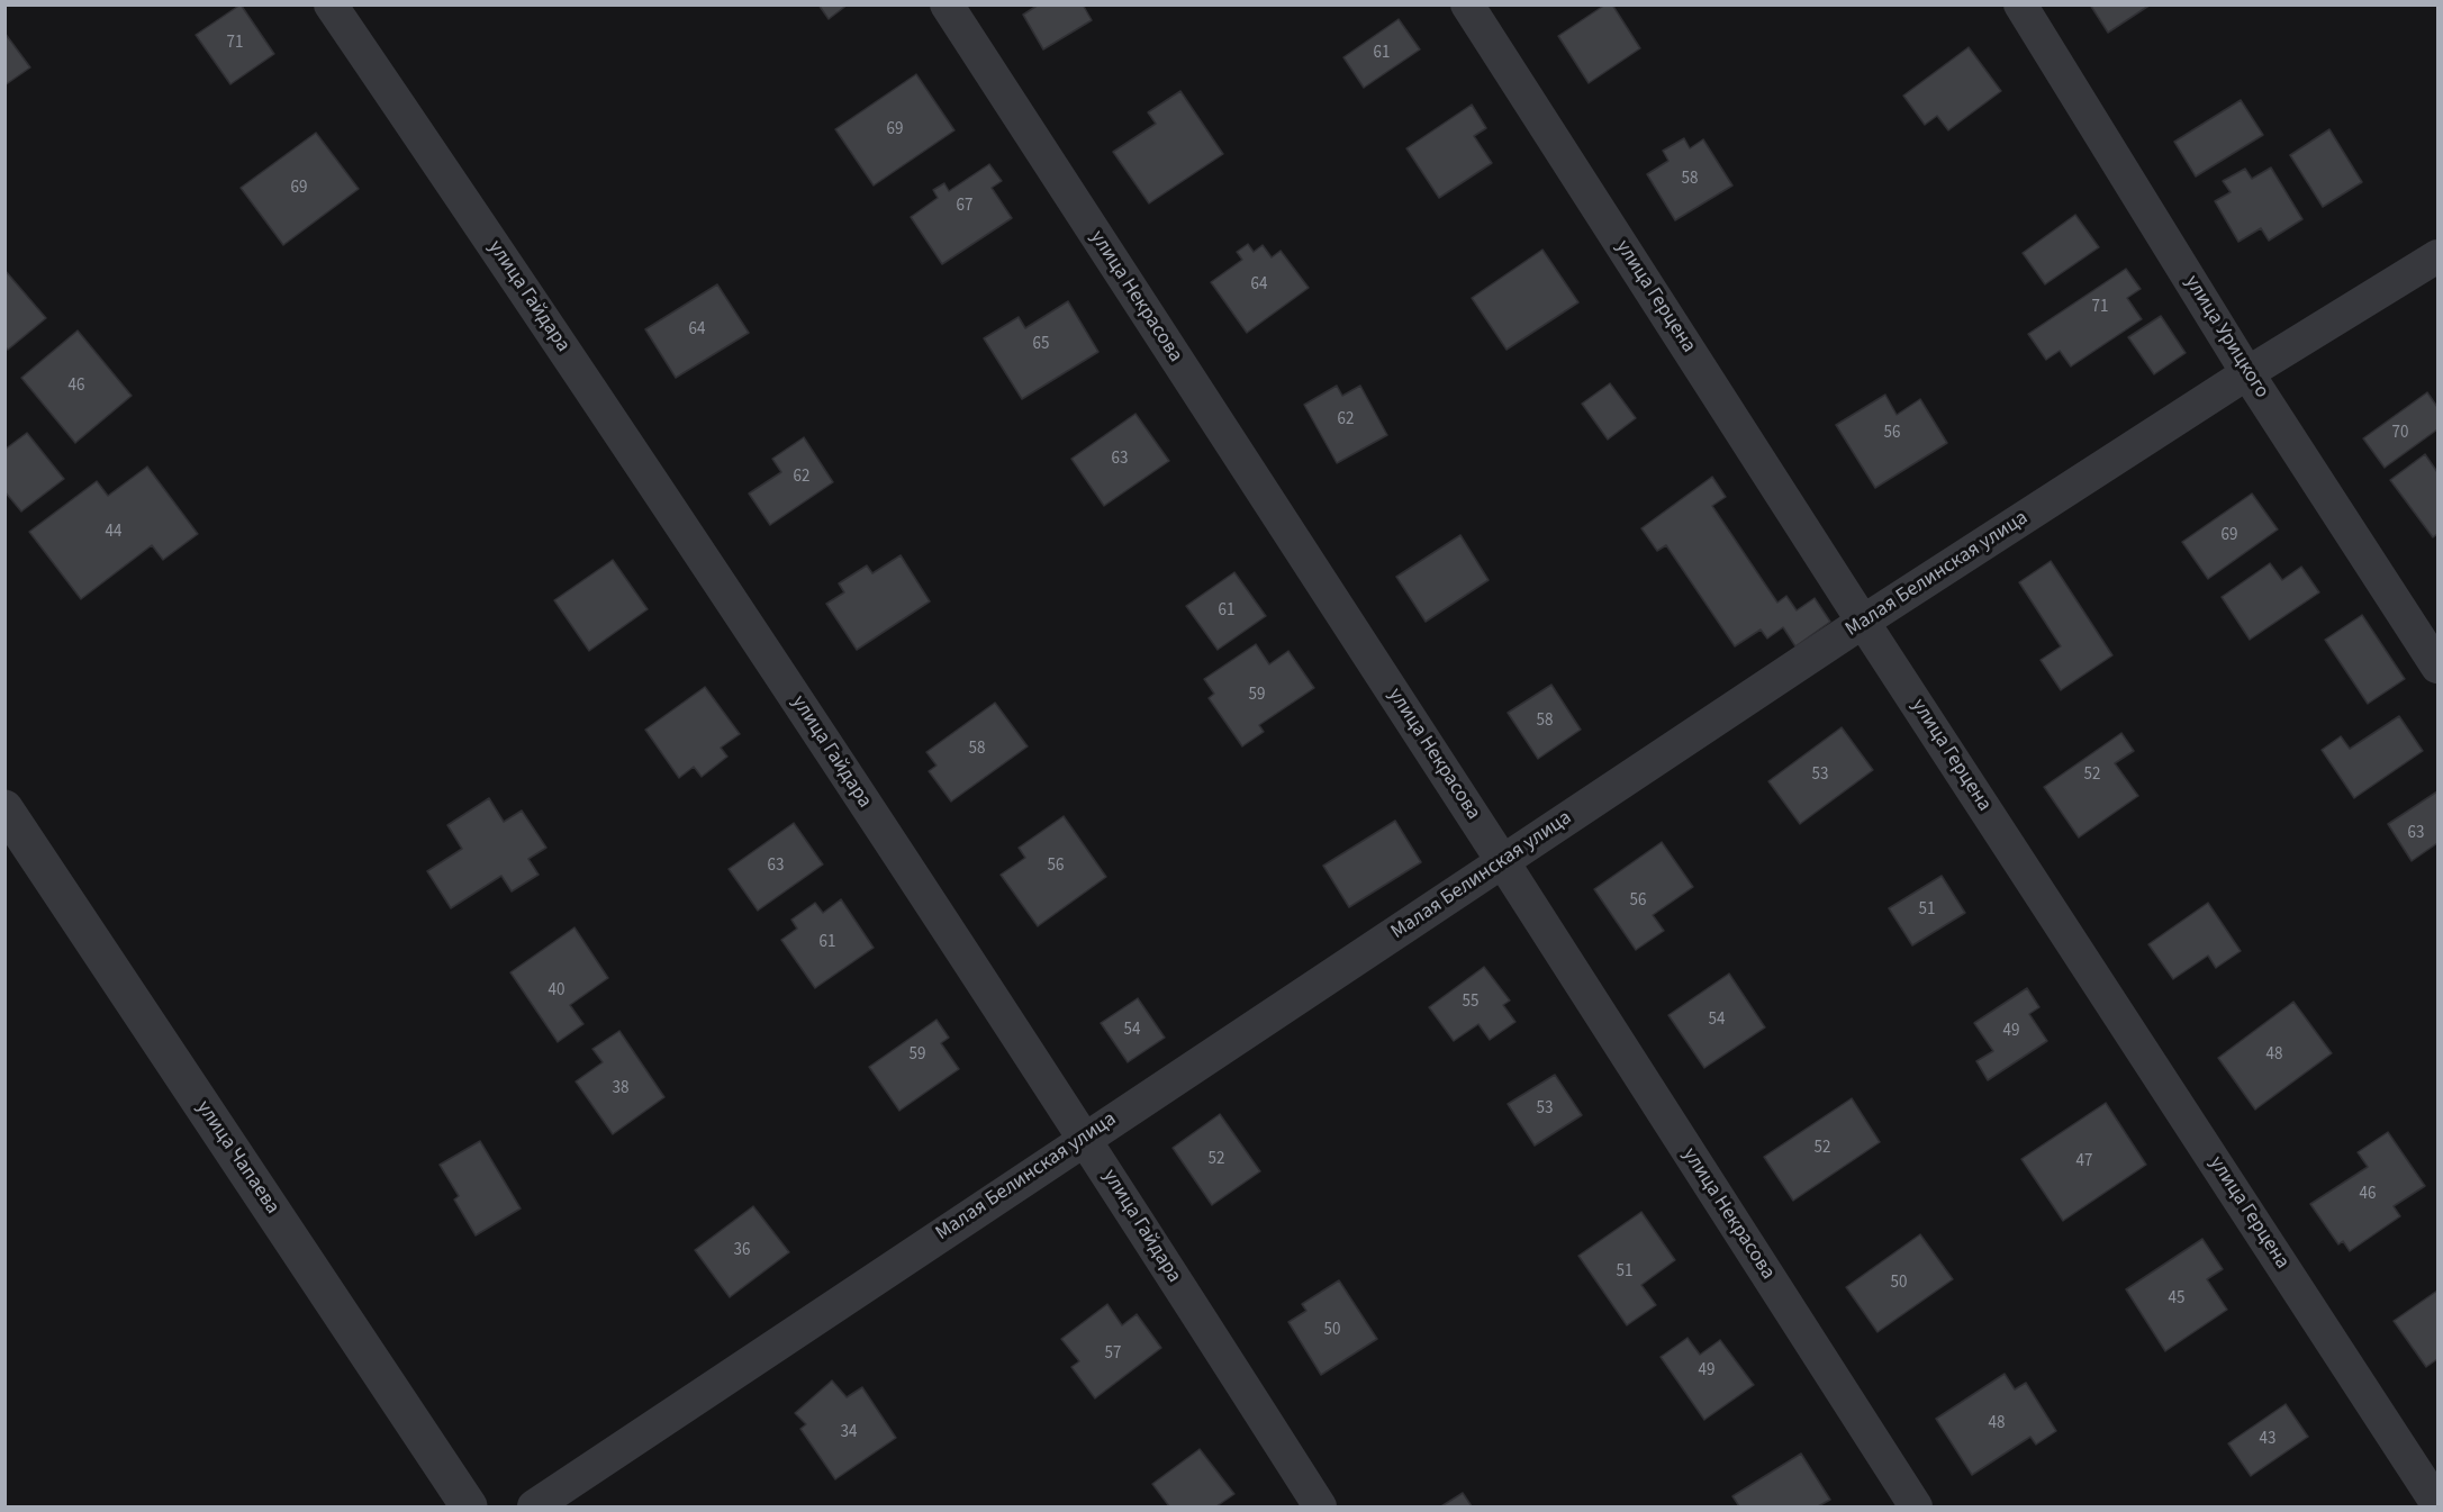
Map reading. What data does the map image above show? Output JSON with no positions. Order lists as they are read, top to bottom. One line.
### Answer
{"streets":{"street":["улица Гайдара","улица Некрасова","улица Герцена","улица Урицкого","Малая Белинская улица","улица Чапаева"]},"crossings":[["улица Гайдара","Малая Белинская улица"],["улица Некрасова","Малая Белинская улица"],["улица Герцена","Малая Белинская улица"],["улица Урицкого","Малая Белинская улица"]],"house_numbers":["71","61","69","58","69","67","64","71","64","65","46","62","56","70","63","62","44","69","61","59","58","58","53","52","63","63","56","56","51","61","40","55","54","54","49","59","48","38","53","52","52","47","46","36","51","50","45","50","57","49","48","34","43"]}
